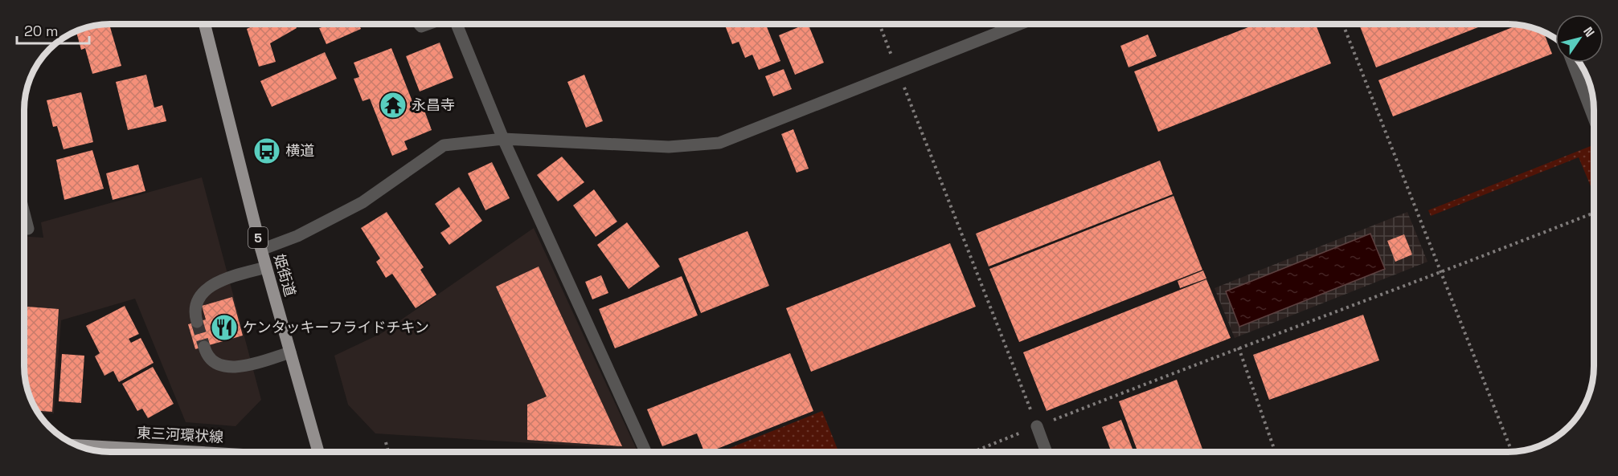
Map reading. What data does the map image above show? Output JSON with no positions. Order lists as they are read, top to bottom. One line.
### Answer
{"streets":{"main road":["5","姫街道","東三河環状線"]},"places":{"temple":["永昌寺"],"bus stop":["横道"],"restaurant":["ケンタッキーフライドチキン"]},"scale_bar":"20 m","north":"top right"}
